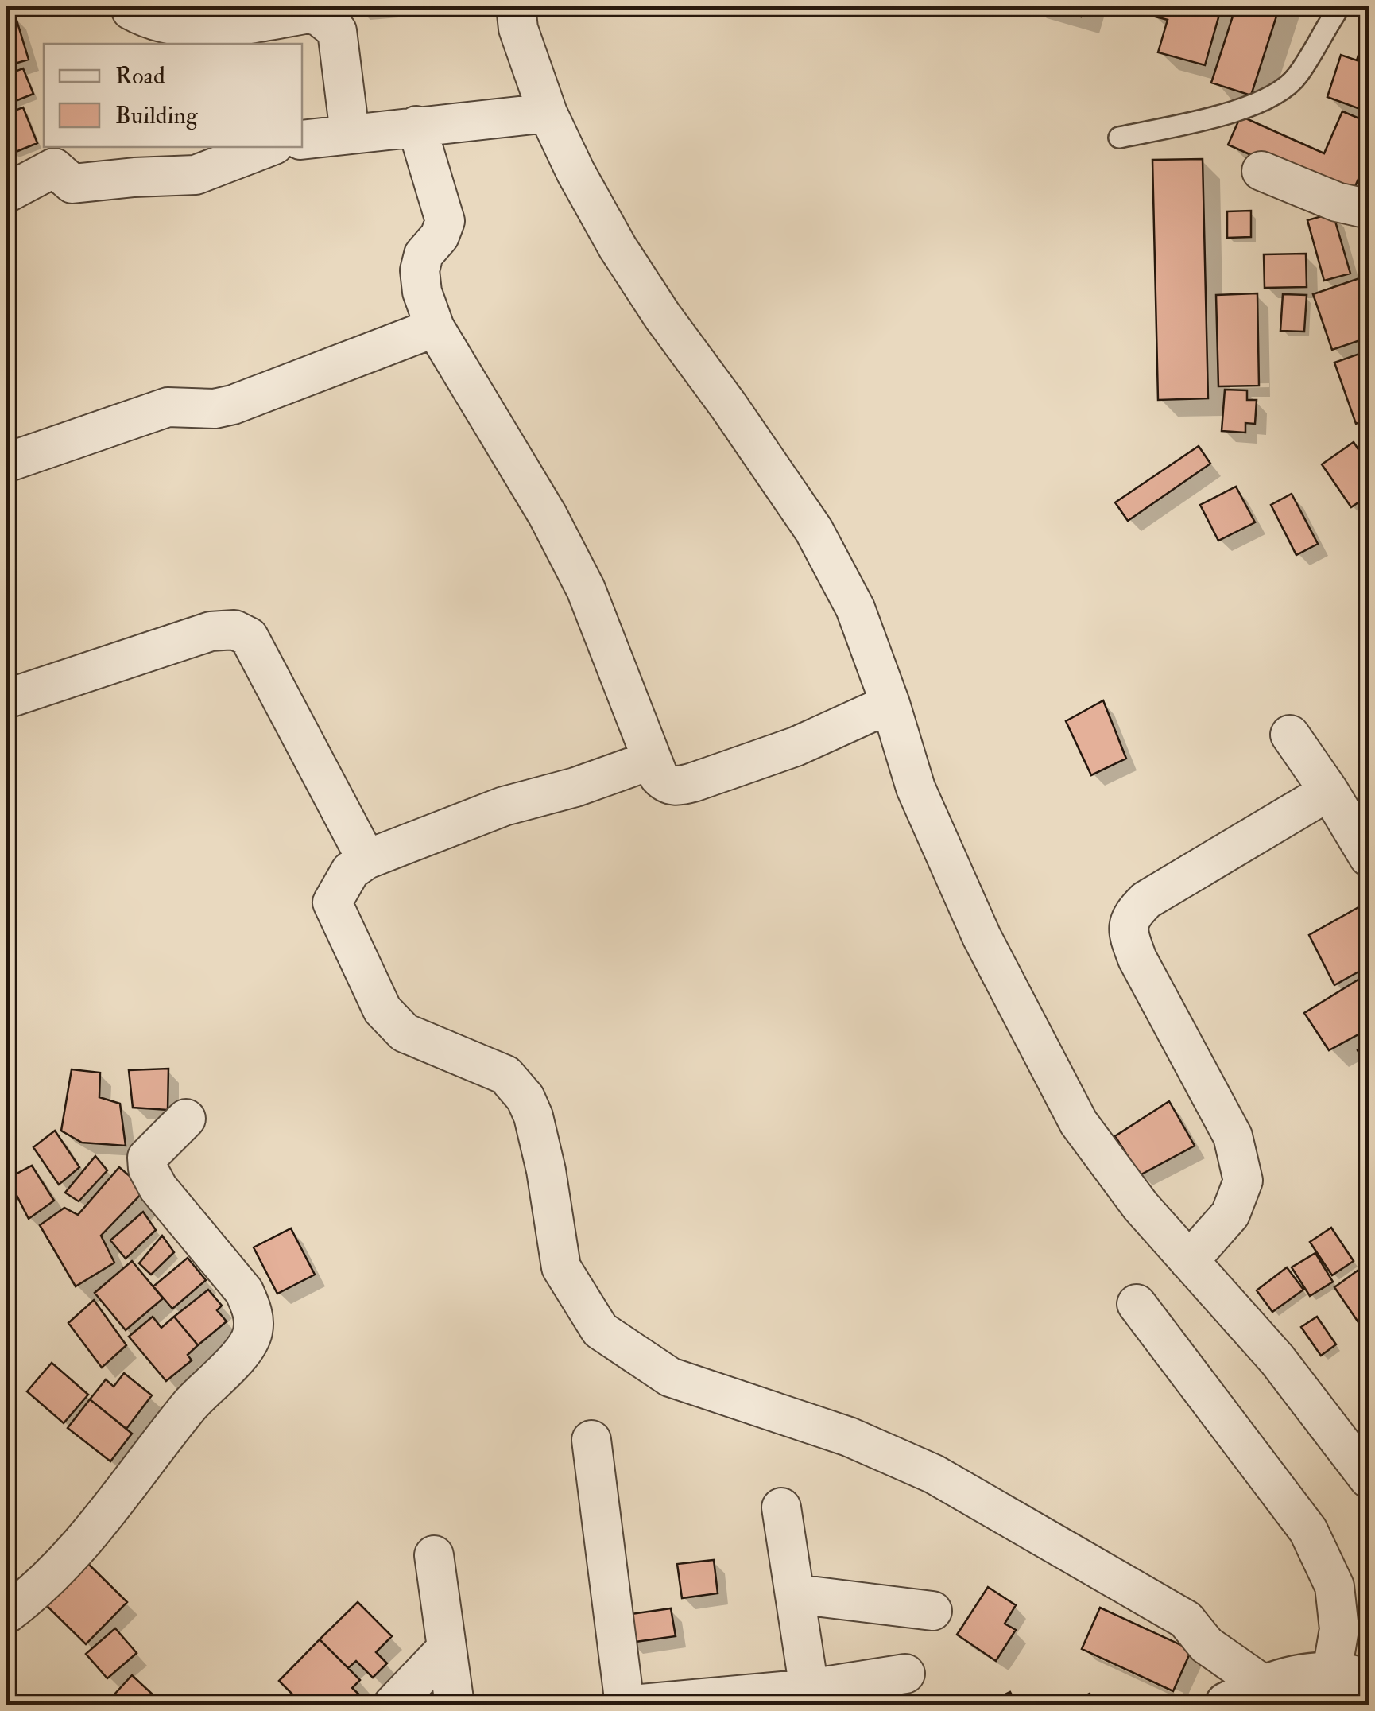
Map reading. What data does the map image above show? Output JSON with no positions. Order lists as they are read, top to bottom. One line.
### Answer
{"legend":["Road","Building"]}
